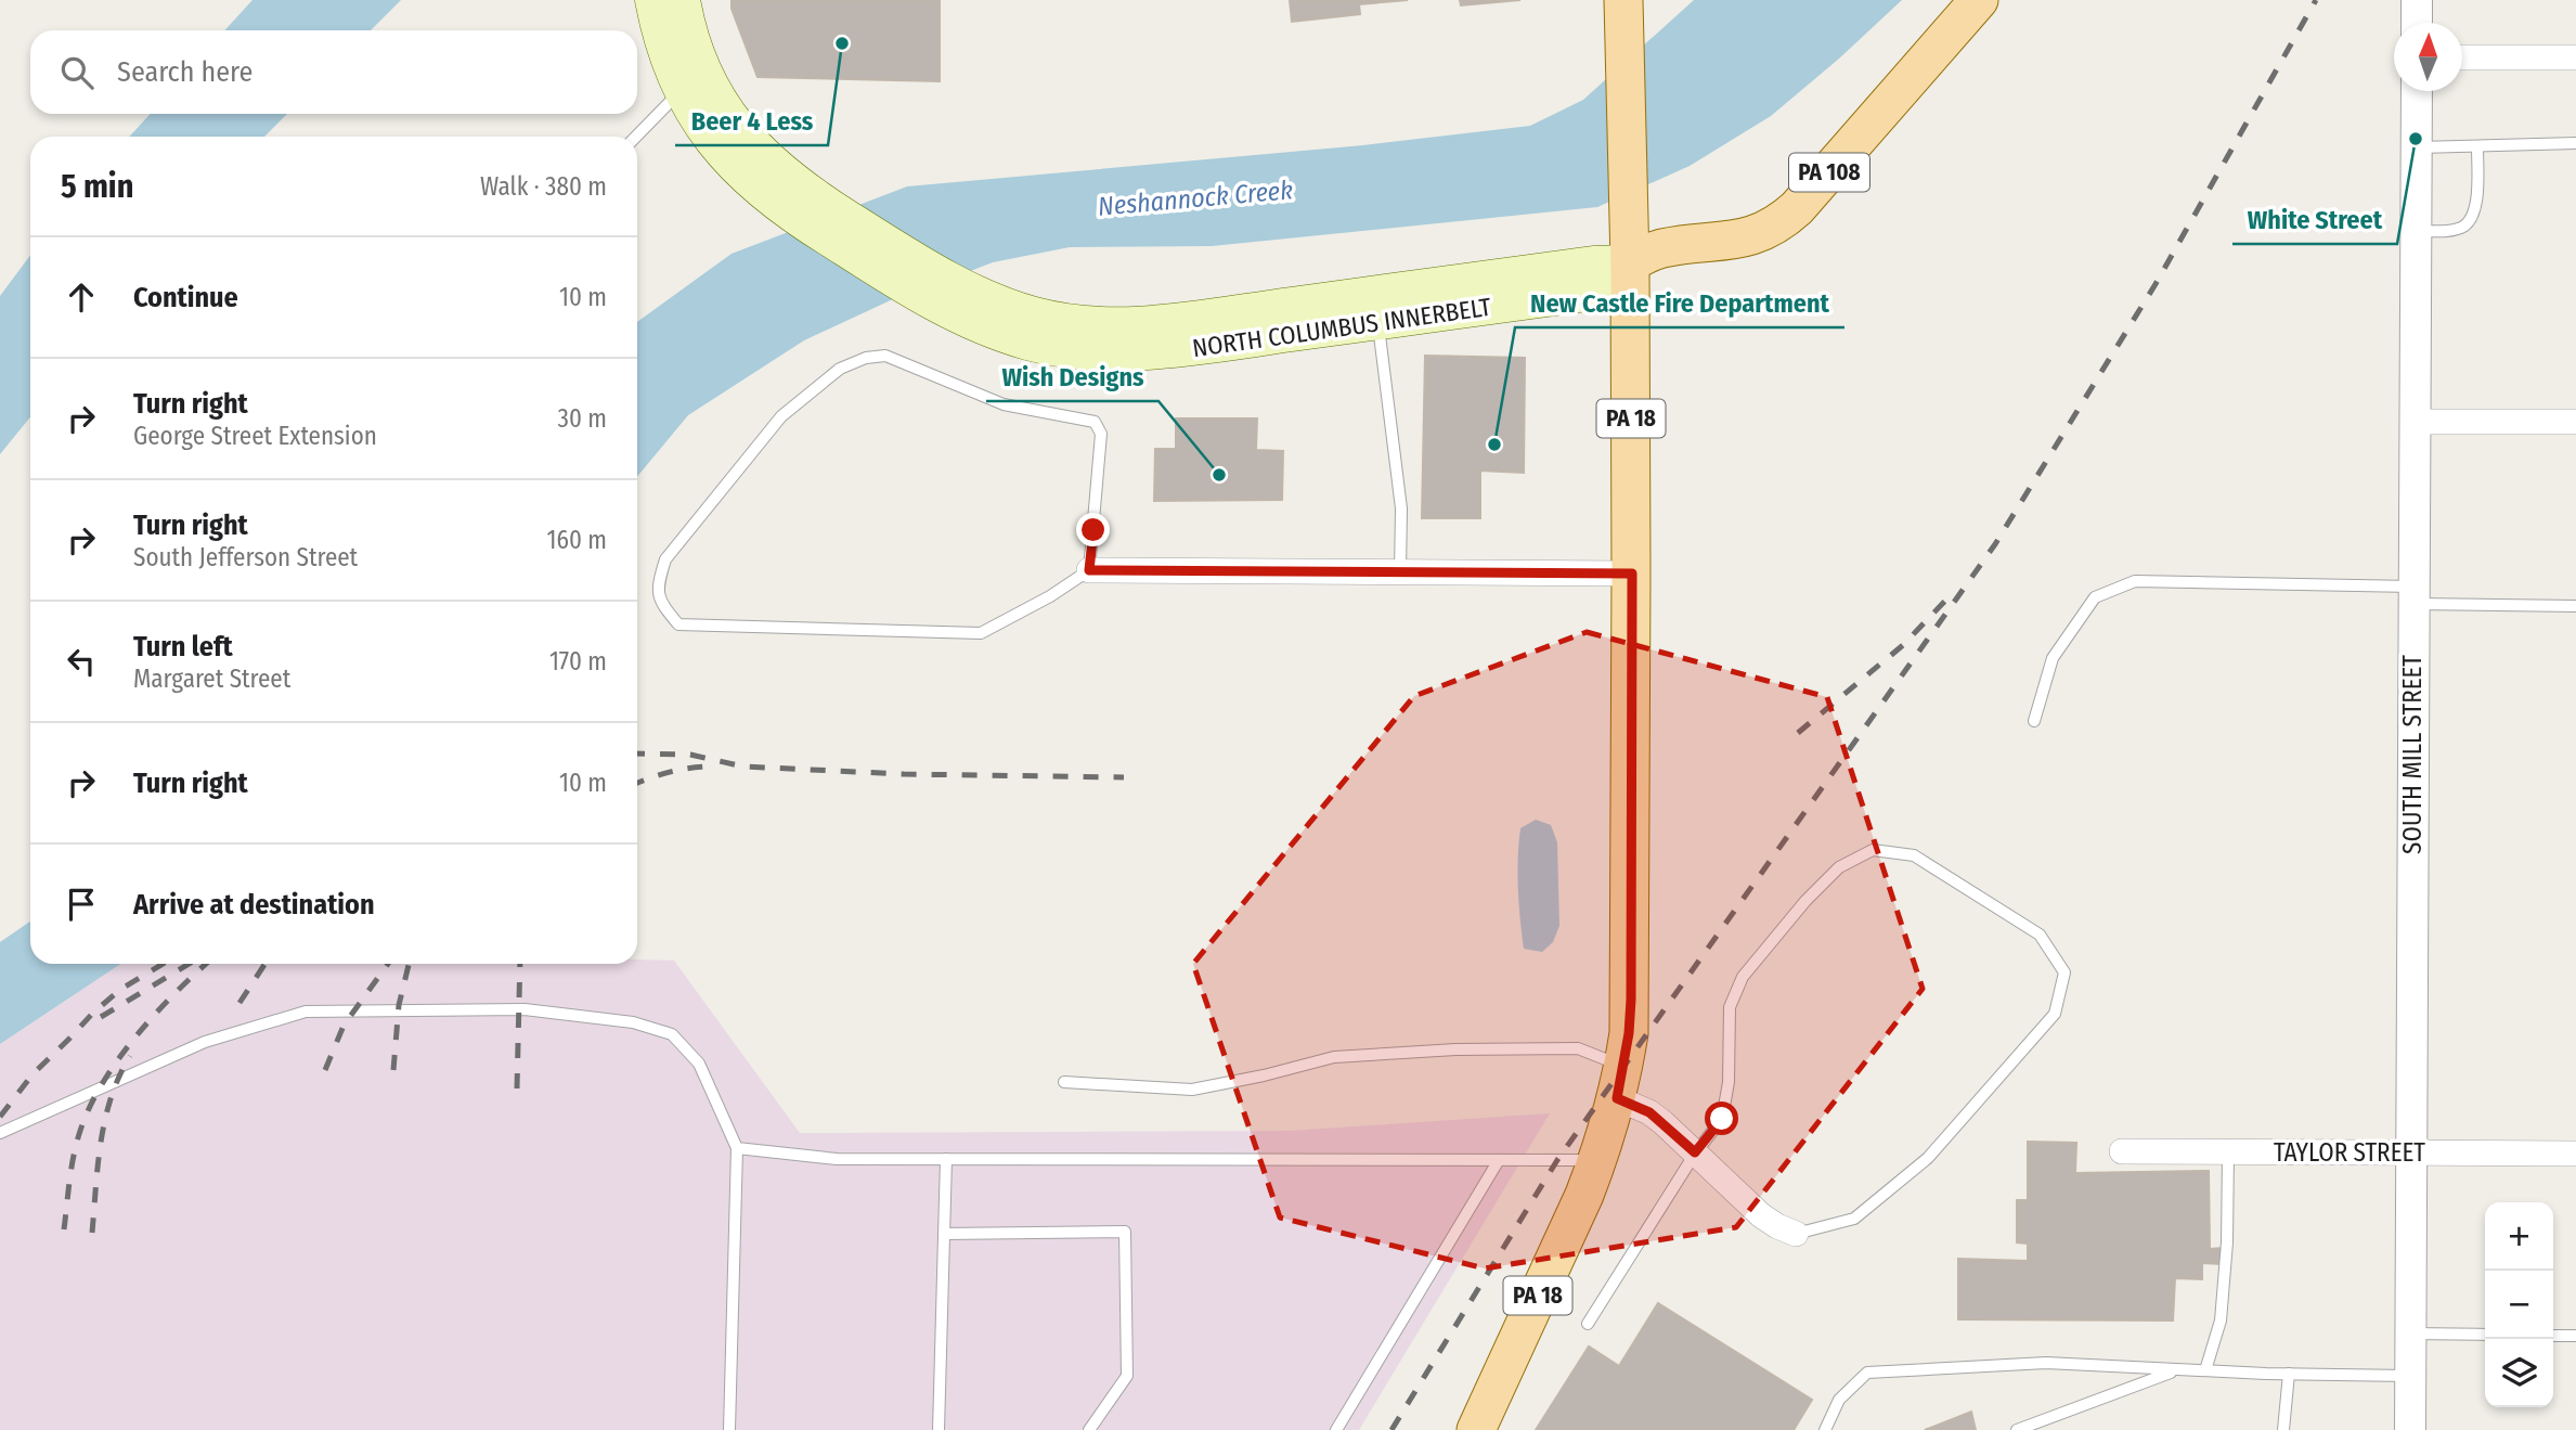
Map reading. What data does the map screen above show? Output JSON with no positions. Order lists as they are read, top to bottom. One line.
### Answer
{"streets":{"main road":["PA 108","NORTH COLUMBUS INNERBELT","PA 18"],"street":["SOUTH MILL STREET","TAYLOR STREET"]},"crossings":[["PA 108","NORTH COLUMBUS INNERBELT"],["PA 108","PA 18"],["NORTH COLUMBUS INNERBELT","PA 18"],["SOUTH MILL STREET","TAYLOR STREET"]],"water":["Neshannock Creek"],"places":["Beer 4 Less","White Street","New Castle Fire Department","Wish Designs"],"north":"top","page":{"search":"Search here","heading":["5 min","Walk · 380 m"],"list":[["Continue","10 m"],["Turn right","George Street Extension","30 m"],["Turn right","South Jefferson Street","160 m"],["Turn left","Margaret Street","170 m"],["Turn right","10 m"],"Arrive at destination"],"map_buttons":["+","−"]}}
